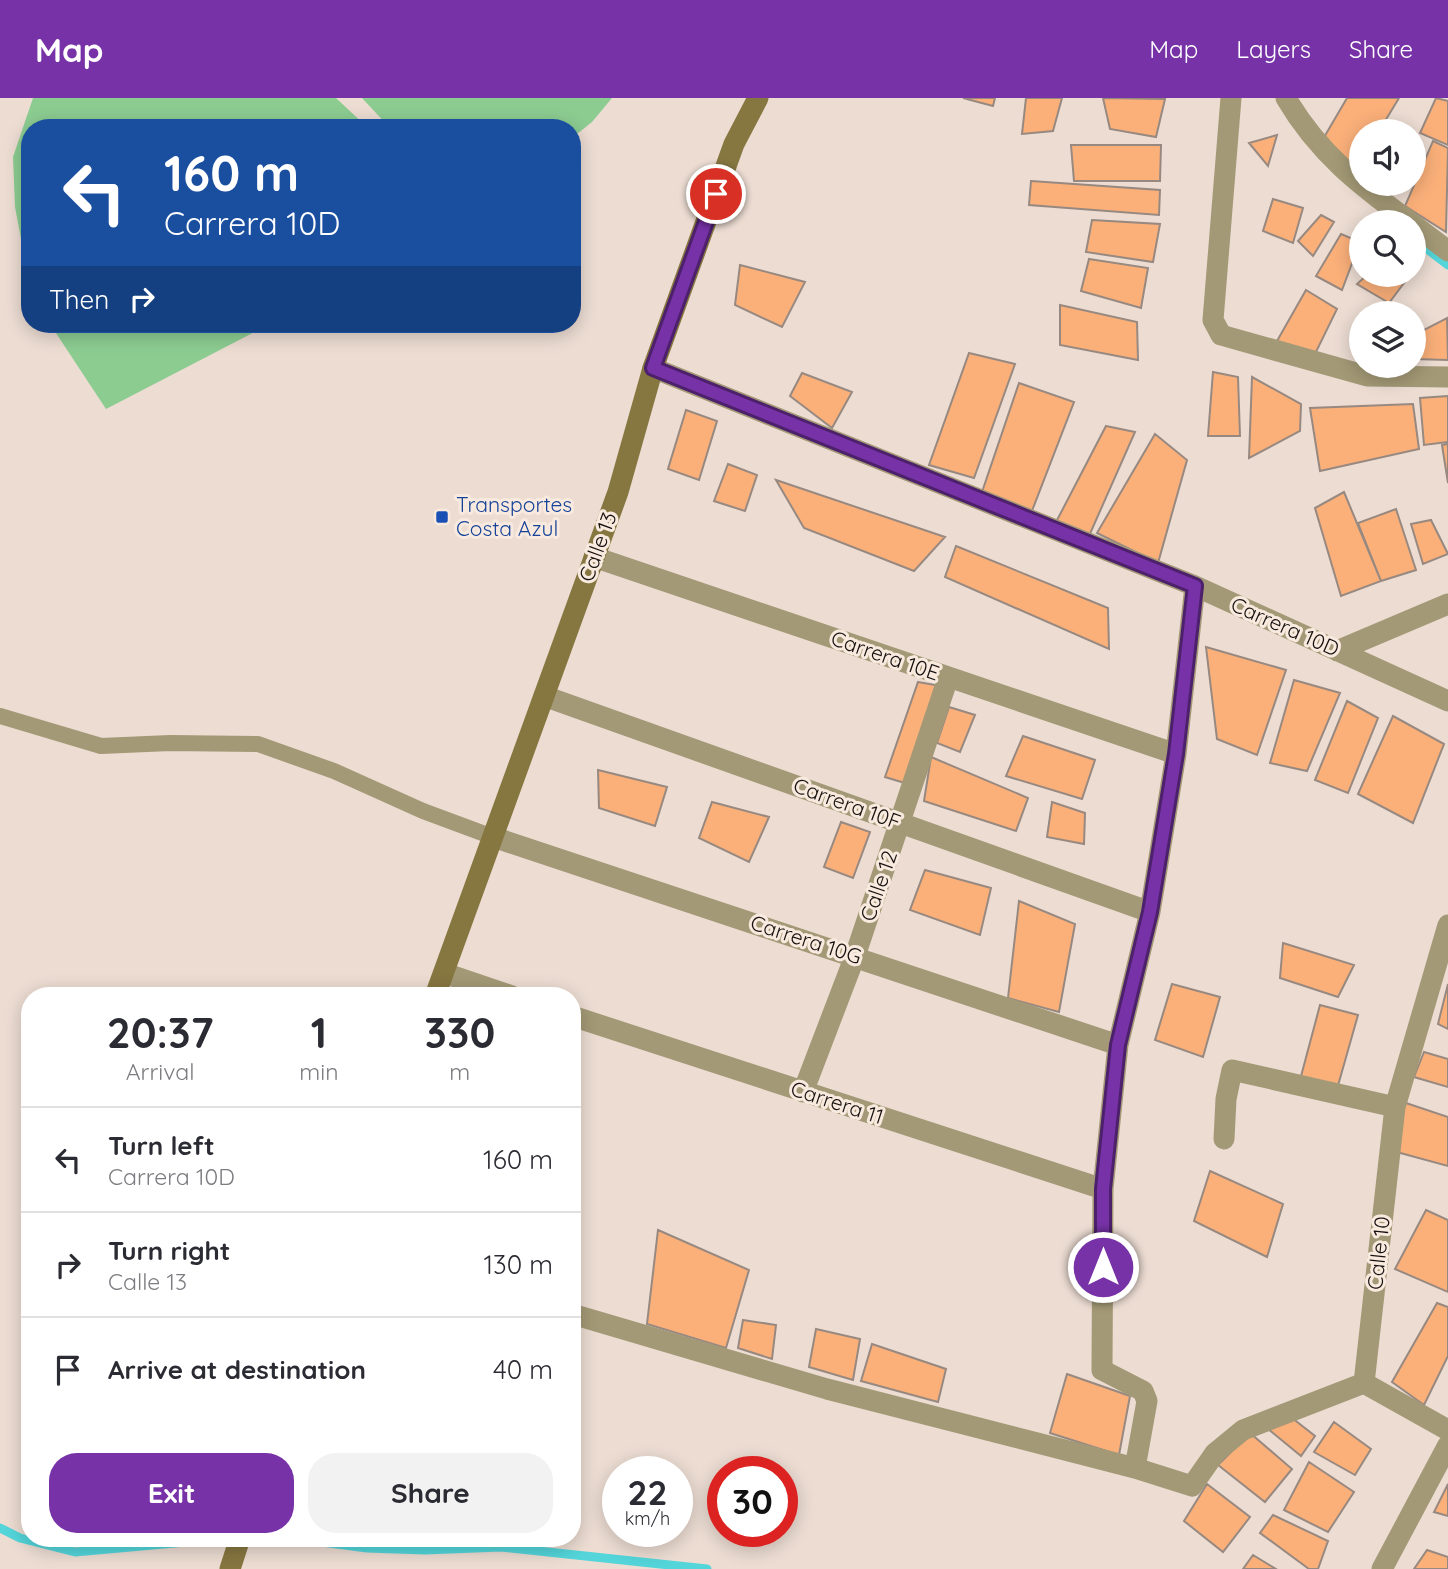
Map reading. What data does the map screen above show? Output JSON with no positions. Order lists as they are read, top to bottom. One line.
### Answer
{"streets":{"street":["Calle 13","Carrera 10D","Carrera 10E","Carrera 10F","Calle 12","Carrera 10G","Carrera 11","Calle 10"]},"crossings":[["Calle 13","Carrera 10D"],["Calle 13","Carrera 10E"],["Calle 13","Carrera 10F"],["Calle 13","Carrera 10G"],["Carrera 10E","Calle 12"],["Carrera 10F","Calle 12"],["Calle 12","Carrera 10G"],["Calle 12","Carrera 11"]],"places":{"transit":["Transportes Costa Azul"]},"page":{"header":"Map","nav":["Map","Layers","Share"],"turn":["160 m","Carrera 10D"],"then":"Then","eta":["20:37","Arrival","1","min","330","m"],"list":[{"name":"Turn left","note":"Carrera 10D","value":"160 m"},{"name":"Turn right","note":"Calle 13","value":"130 m"},{"name":"Arrive at destination","value":"40 m"}],"buttons":["Exit","Share"],"speed":"22 km/h","limit":"30"}}
